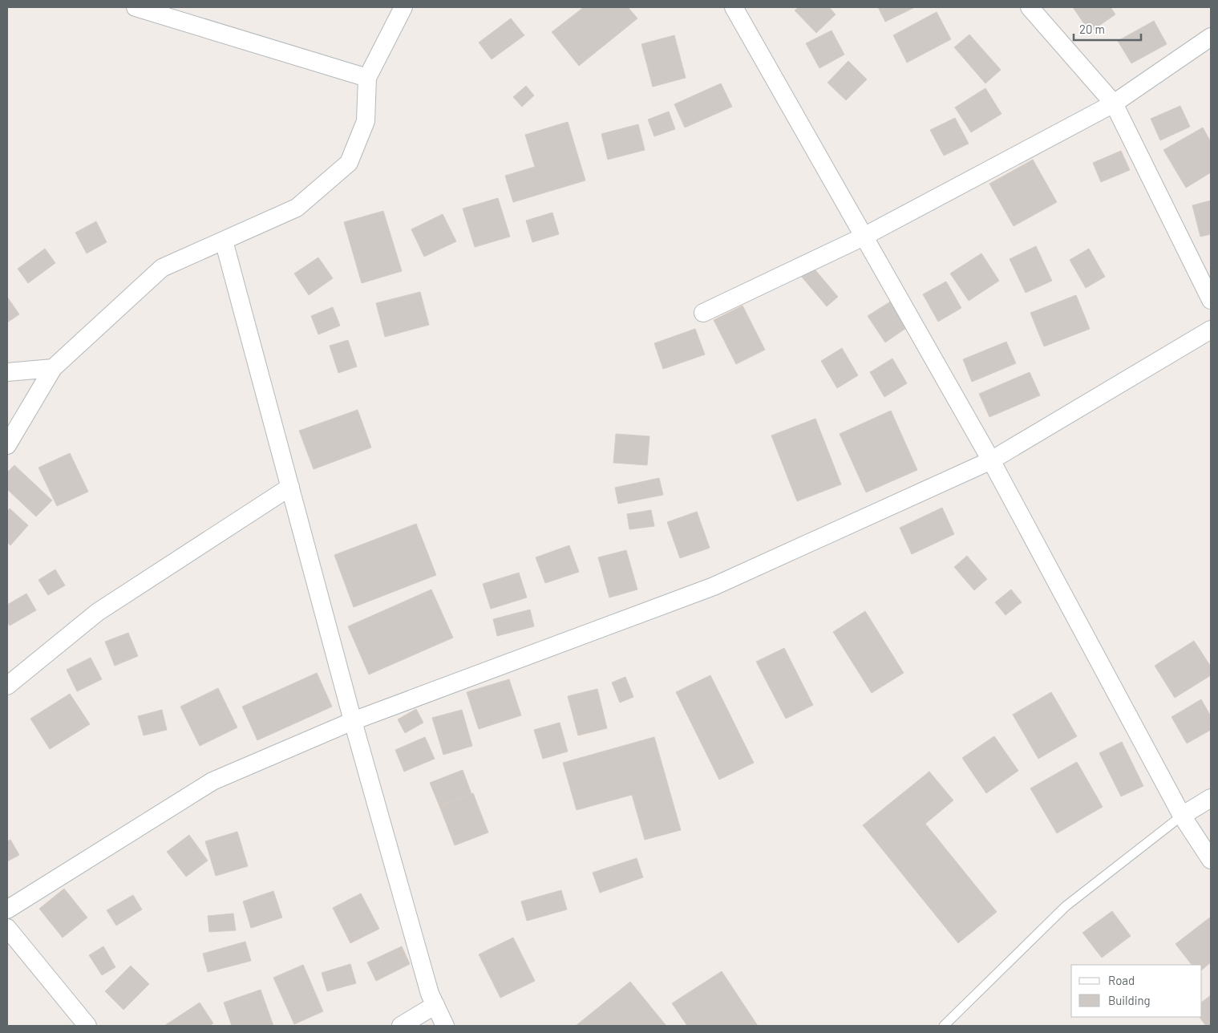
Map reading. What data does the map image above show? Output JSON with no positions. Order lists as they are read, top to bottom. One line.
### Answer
{"legend":["Road","Building"],"scale_bar":"20 m"}
